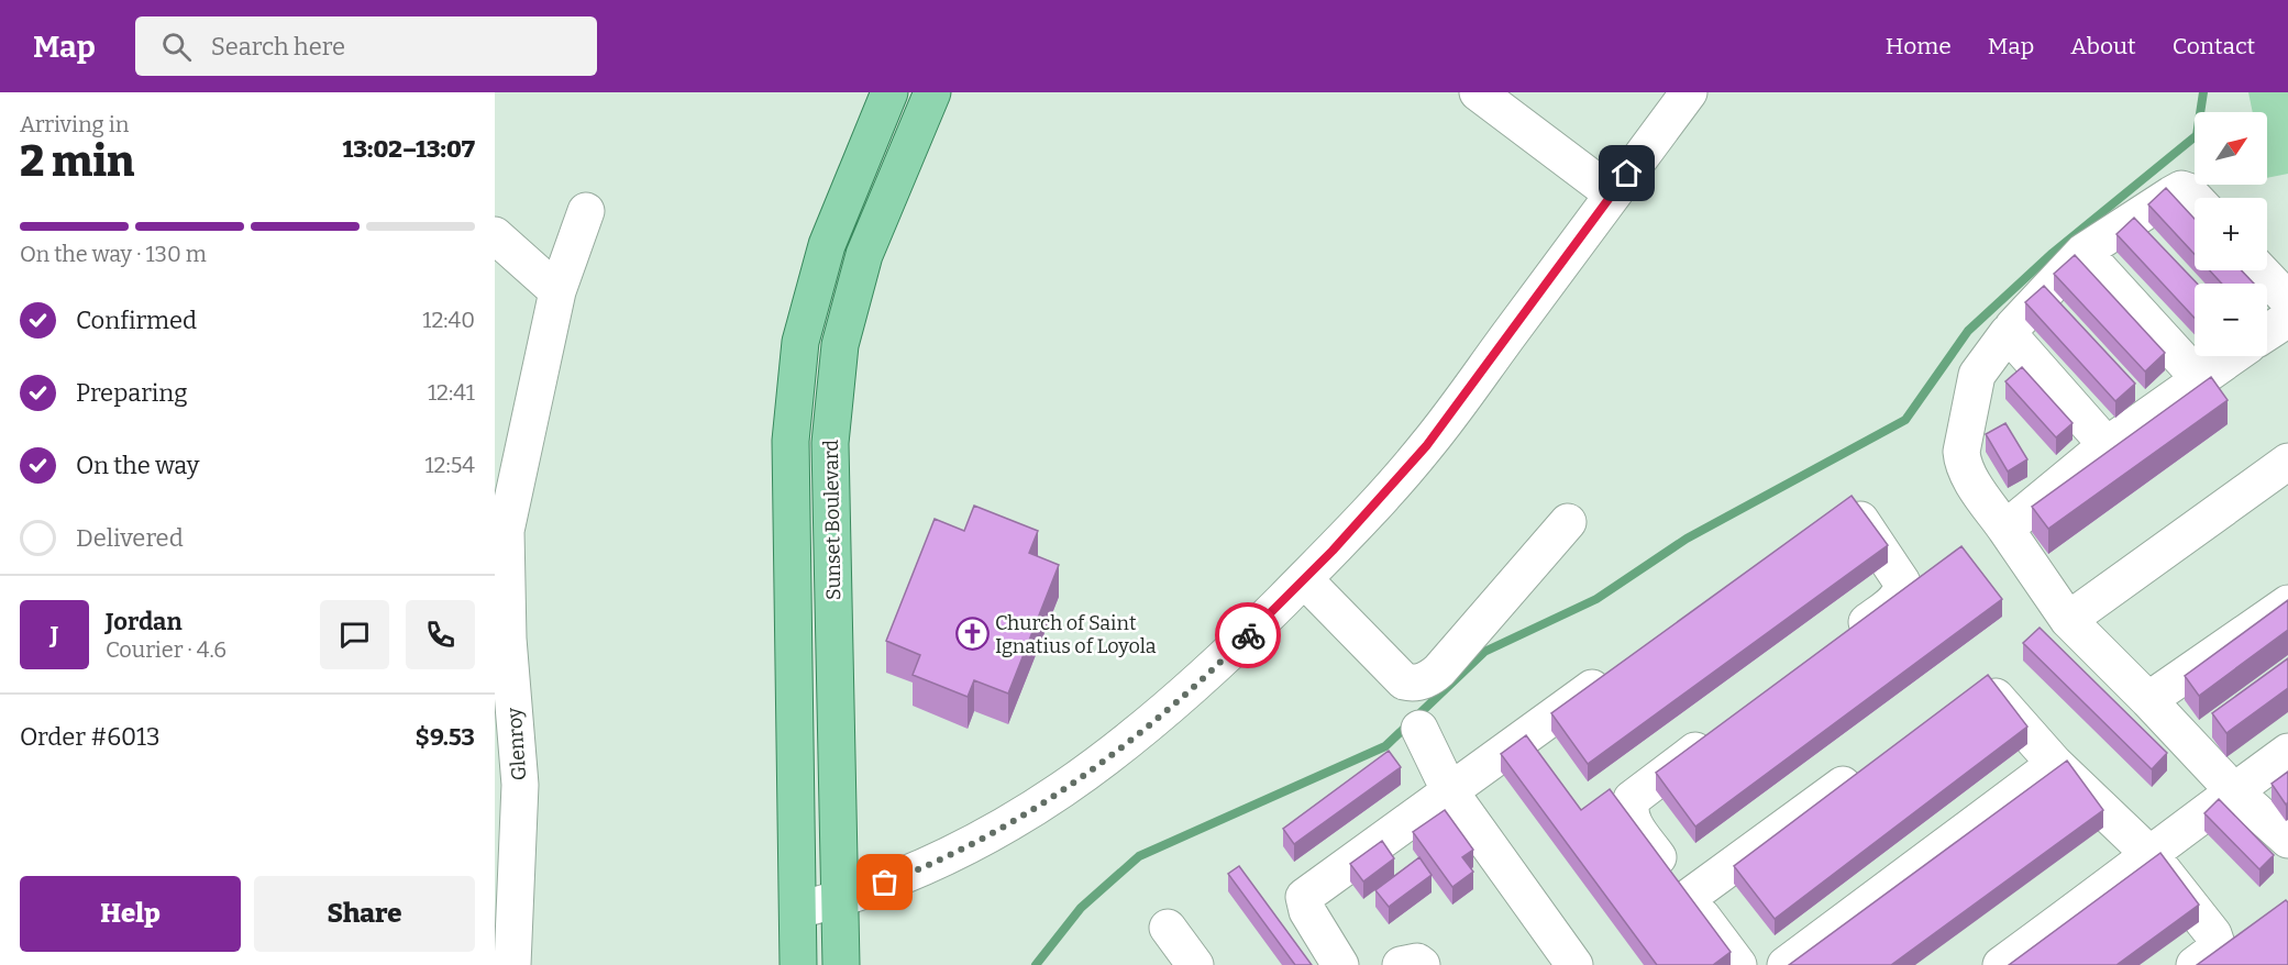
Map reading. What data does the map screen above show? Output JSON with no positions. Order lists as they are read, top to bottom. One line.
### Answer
{"streets":{"main road":["Sunset Boulevard"],"street":["Glenroy"]},"places":{"church":["Church of Saint Ignatius of Loyola"]},"north":"top right","page":{"header":"Map","search":"Search here","nav":["Home","Map","About","Contact"],"heading":["2 min","Arriving in","13:02–13:07"],"panel":["Jordan","Courier · 4.6","Order #6013","$9.53"],"map_buttons":["+","−"],"bar":"On the way · 130 m","list":[["Confirmed","12:40"],["Preparing","12:41"],["On the way","12:54"],"Delivered"],"round":"J","buttons":["Help","Share"]}}
